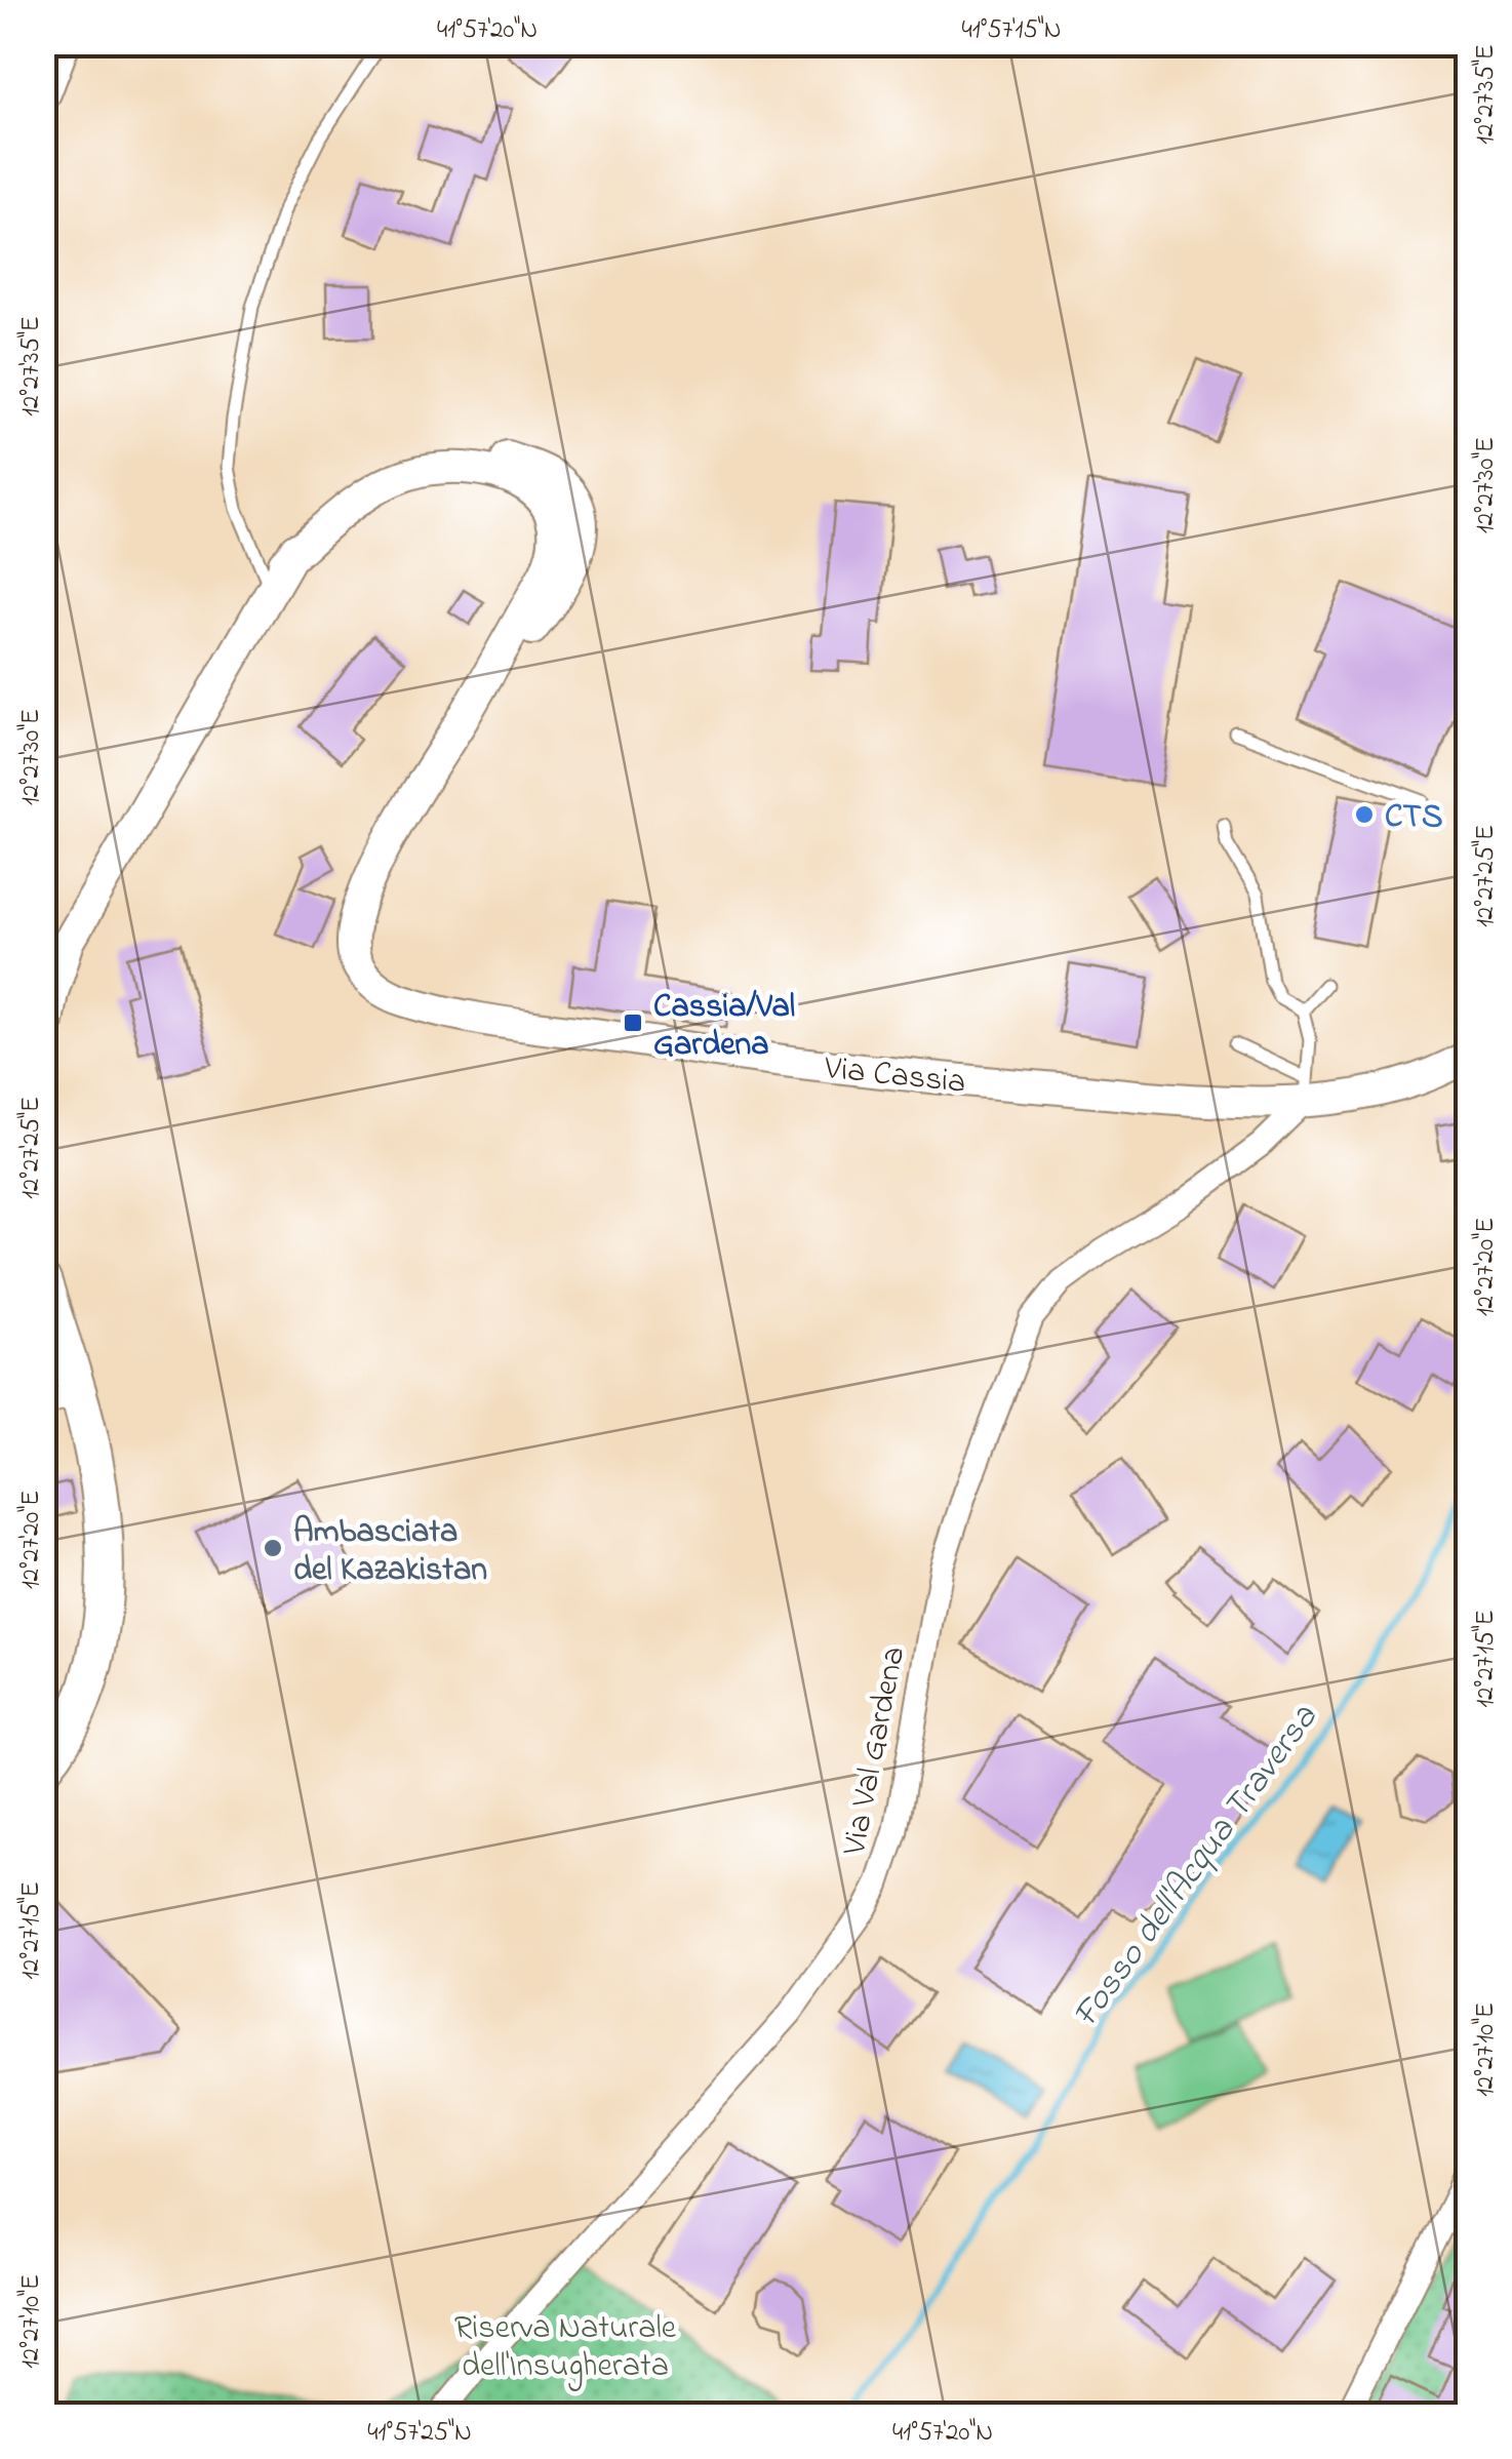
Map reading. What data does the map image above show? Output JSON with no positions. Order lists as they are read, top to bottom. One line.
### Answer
{"streets":{"street":["Via Cassia","Via Val Gardena"]},"crossings":[["Via Cassia","Via Val Gardena"]],"water":["Fosso dell'Acqua Traversa"],"parks":["Riserva Naturale dell'Insugherata"],"places":{"other":["CTS","Ambasciata del Kazakistan"],"transit":["Cassia/Val Gardena"]},"coordinates":["41°57'20\"N","41°57'15\"N","12°27'35\"E","12°27'30\"E","12°27'25\"E","12°27'20\"E","12°27'15\"E","12°27'10\"E","41°57'25\"N"]}
